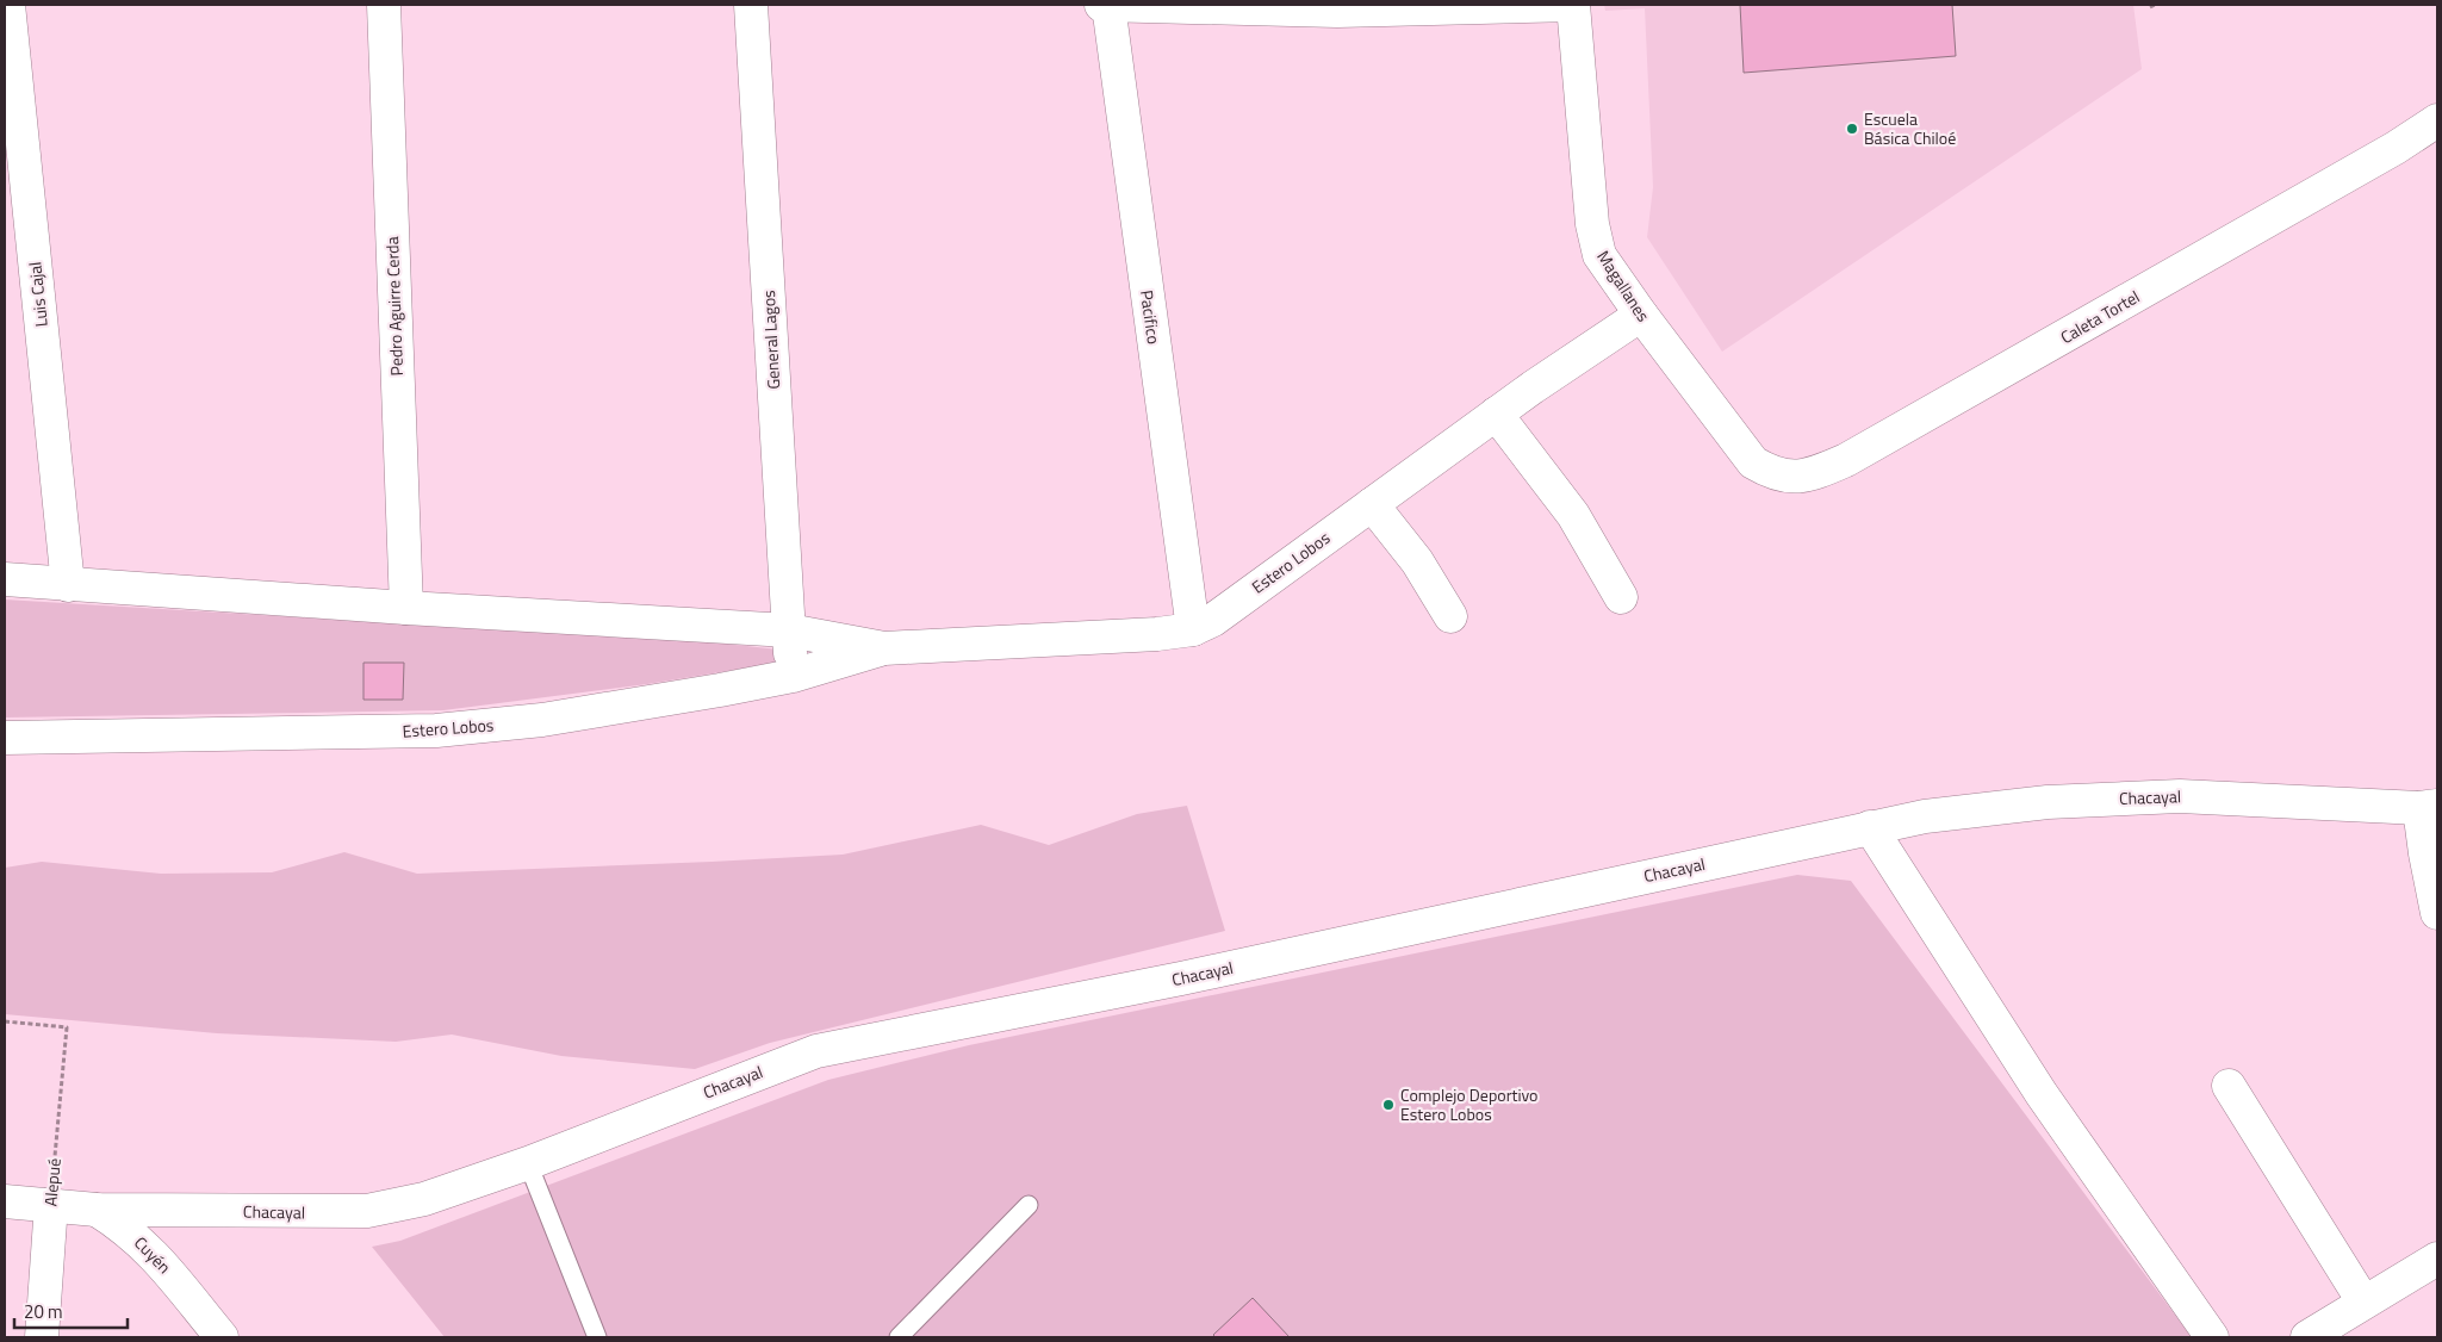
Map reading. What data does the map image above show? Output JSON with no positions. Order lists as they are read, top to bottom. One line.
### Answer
{"streets":{"street":["Magallanes","Luis Cajal","Pedro Aguirre Cerda","Pacifico","Caleta Tortel","General Lagos","Estero Lobos","Chacayal","Alepué","Cuyén"]},"crossings":[["Magallanes","Caleta Tortel"],["Magallanes","Estero Lobos"],["Luis Cajal","Estero Lobos"],["Pedro Aguirre Cerda","Estero Lobos"],["Pacifico","Estero Lobos"],["General Lagos","Estero Lobos"],["Chacayal","Alepué"],["Chacayal","Cuyén"]],"places":["Escuela Básica Chiloé","Complejo Deportivo Estero Lobos"],"scale_bar":"20 m"}
